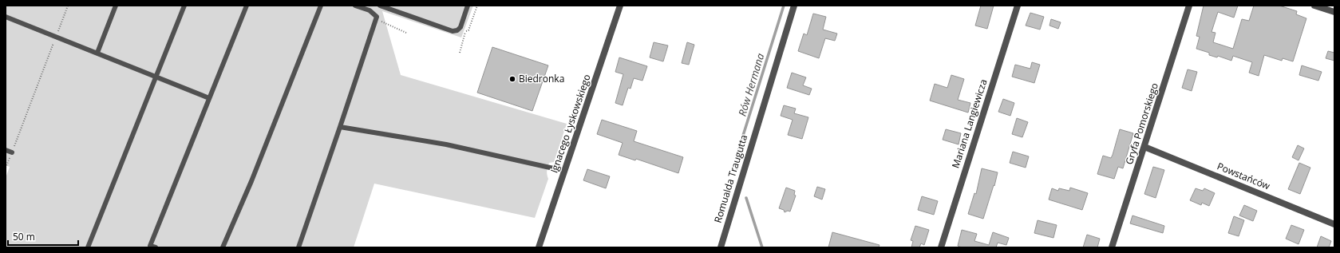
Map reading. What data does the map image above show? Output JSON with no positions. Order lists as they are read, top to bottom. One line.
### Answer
{"streets":{"street":["Ignacego Łyskowskiego","Mariana Langiewicza","Gryfa Pomorskiego","Powstańców","Romualda Traugutta"]},"crossings":[["Gryfa Pomorskiego","Powstańców"]],"water":["Rów Hermana"],"places":["Biedronka"],"scale_bar":"50 m"}
